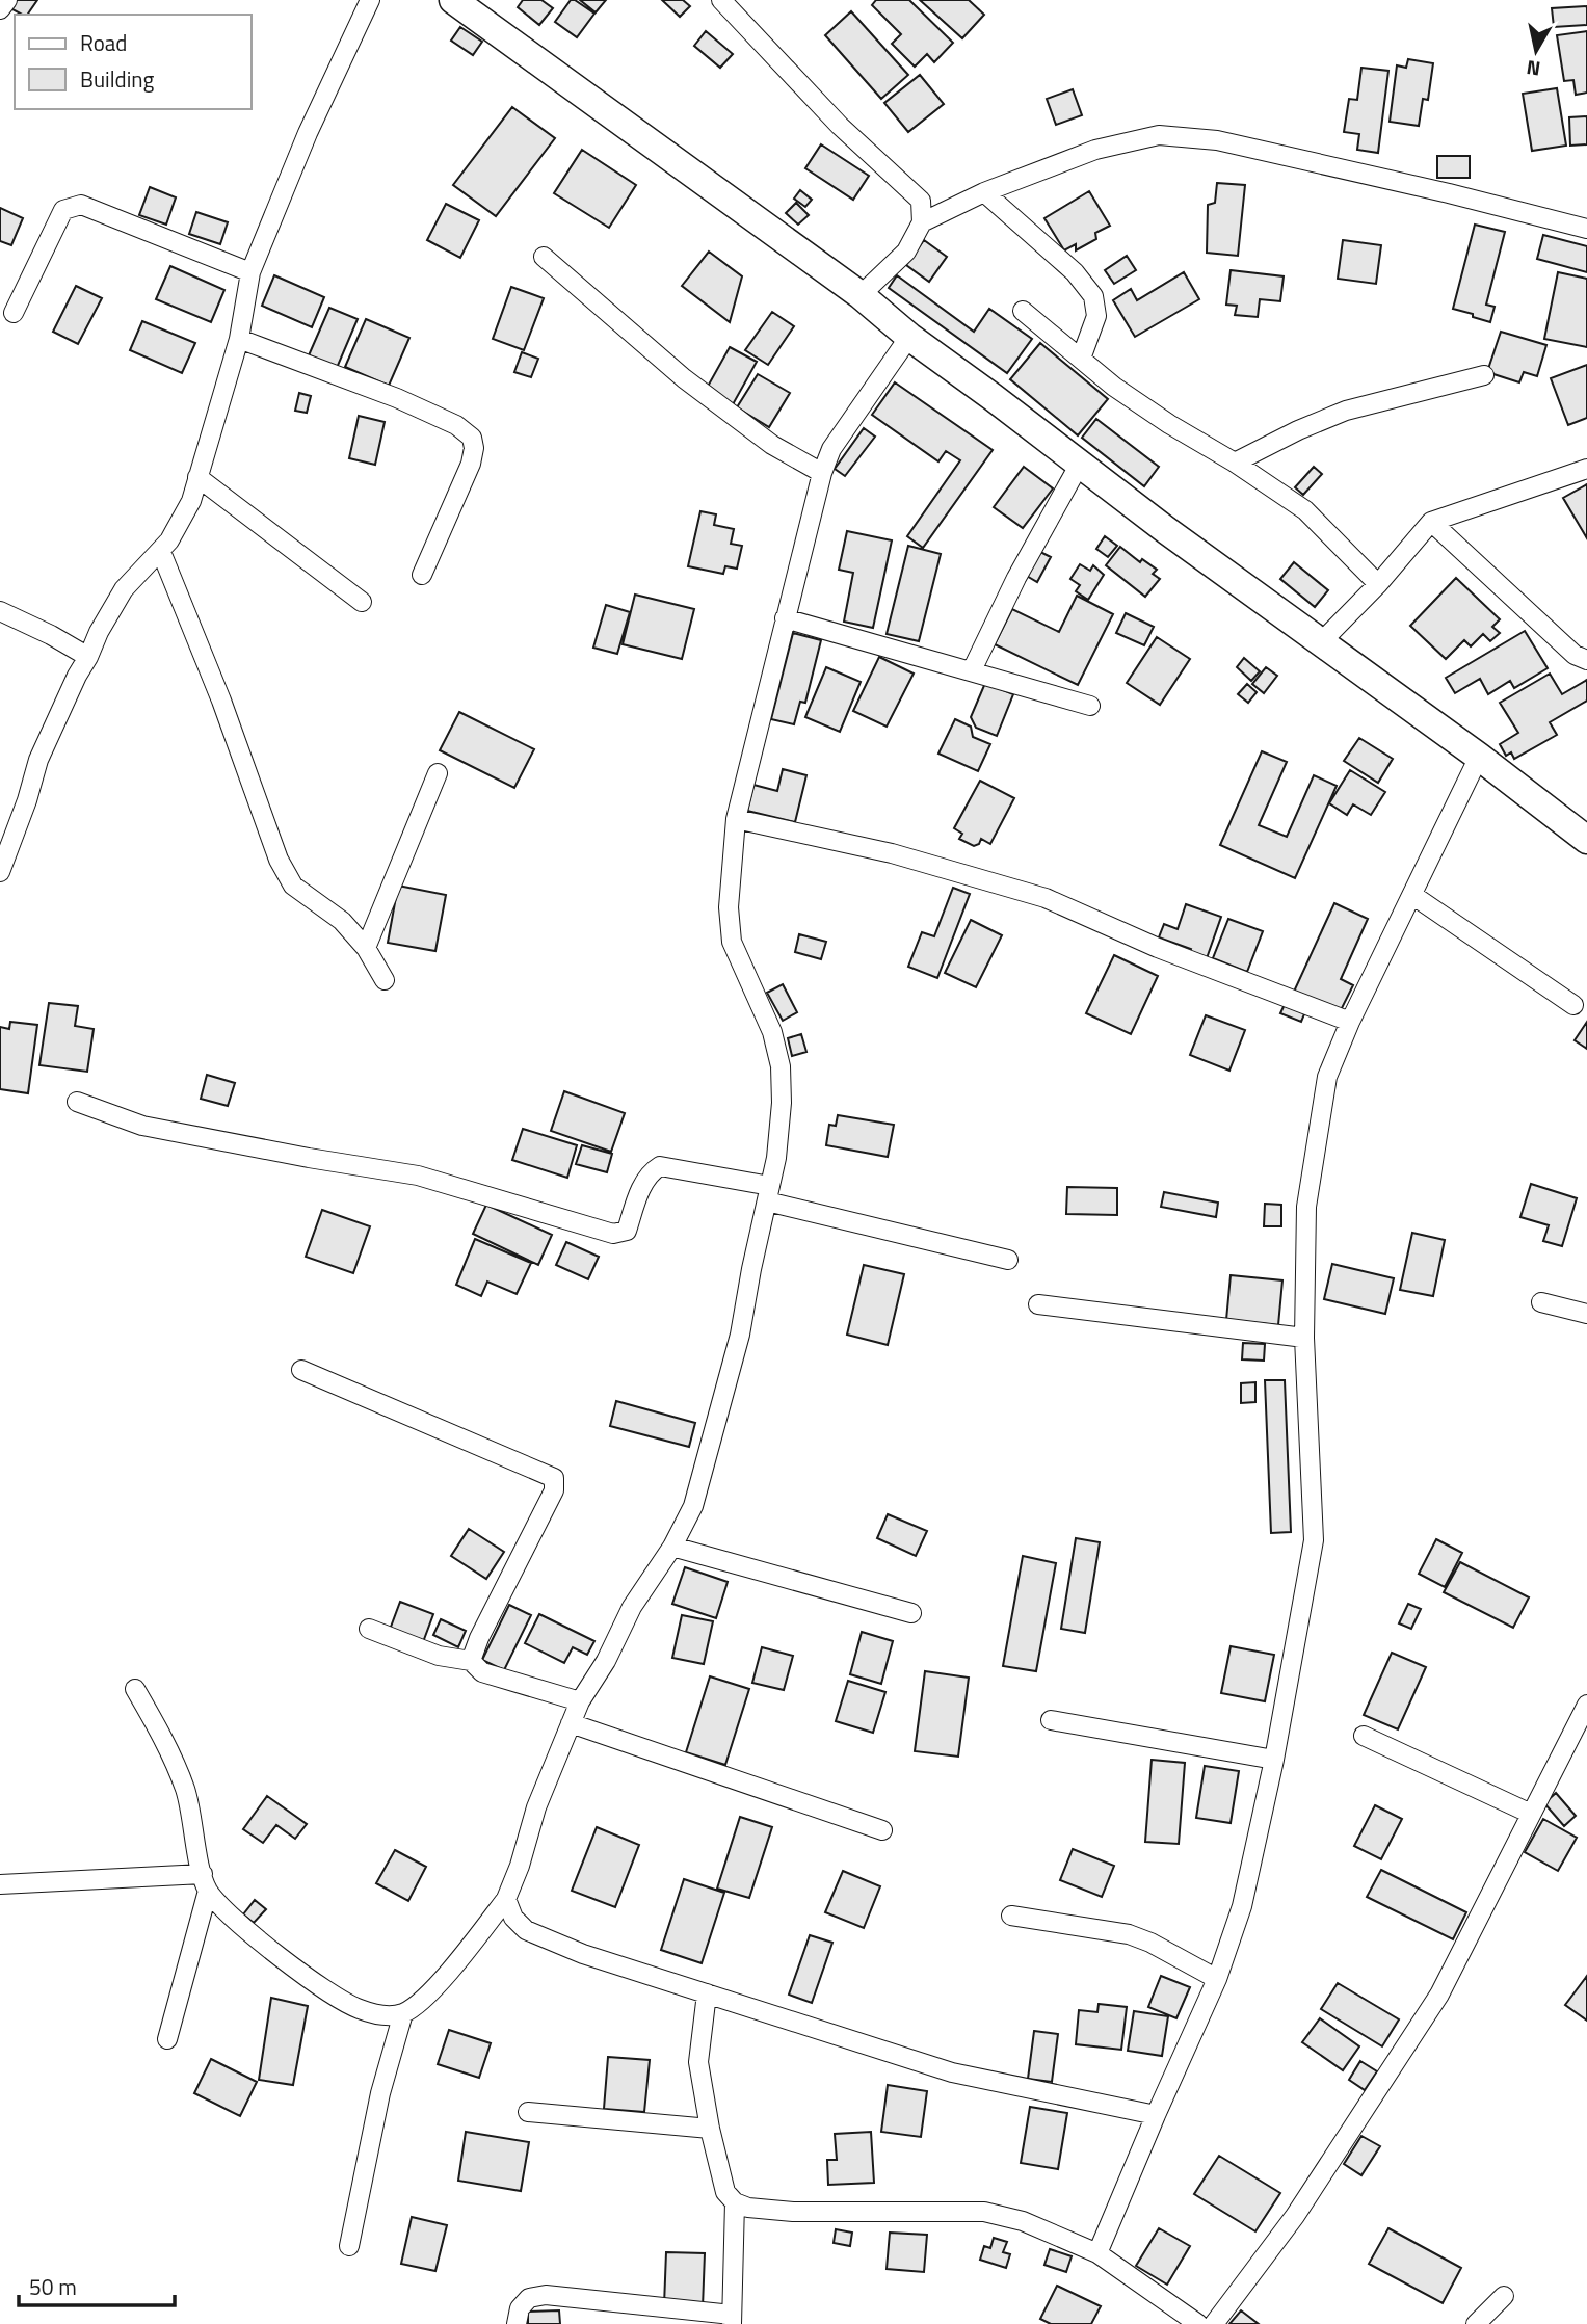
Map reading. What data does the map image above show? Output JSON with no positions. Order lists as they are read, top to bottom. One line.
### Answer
{"legend":["Road","Building"],"scale_bar":"50 m","north":"bottom"}
